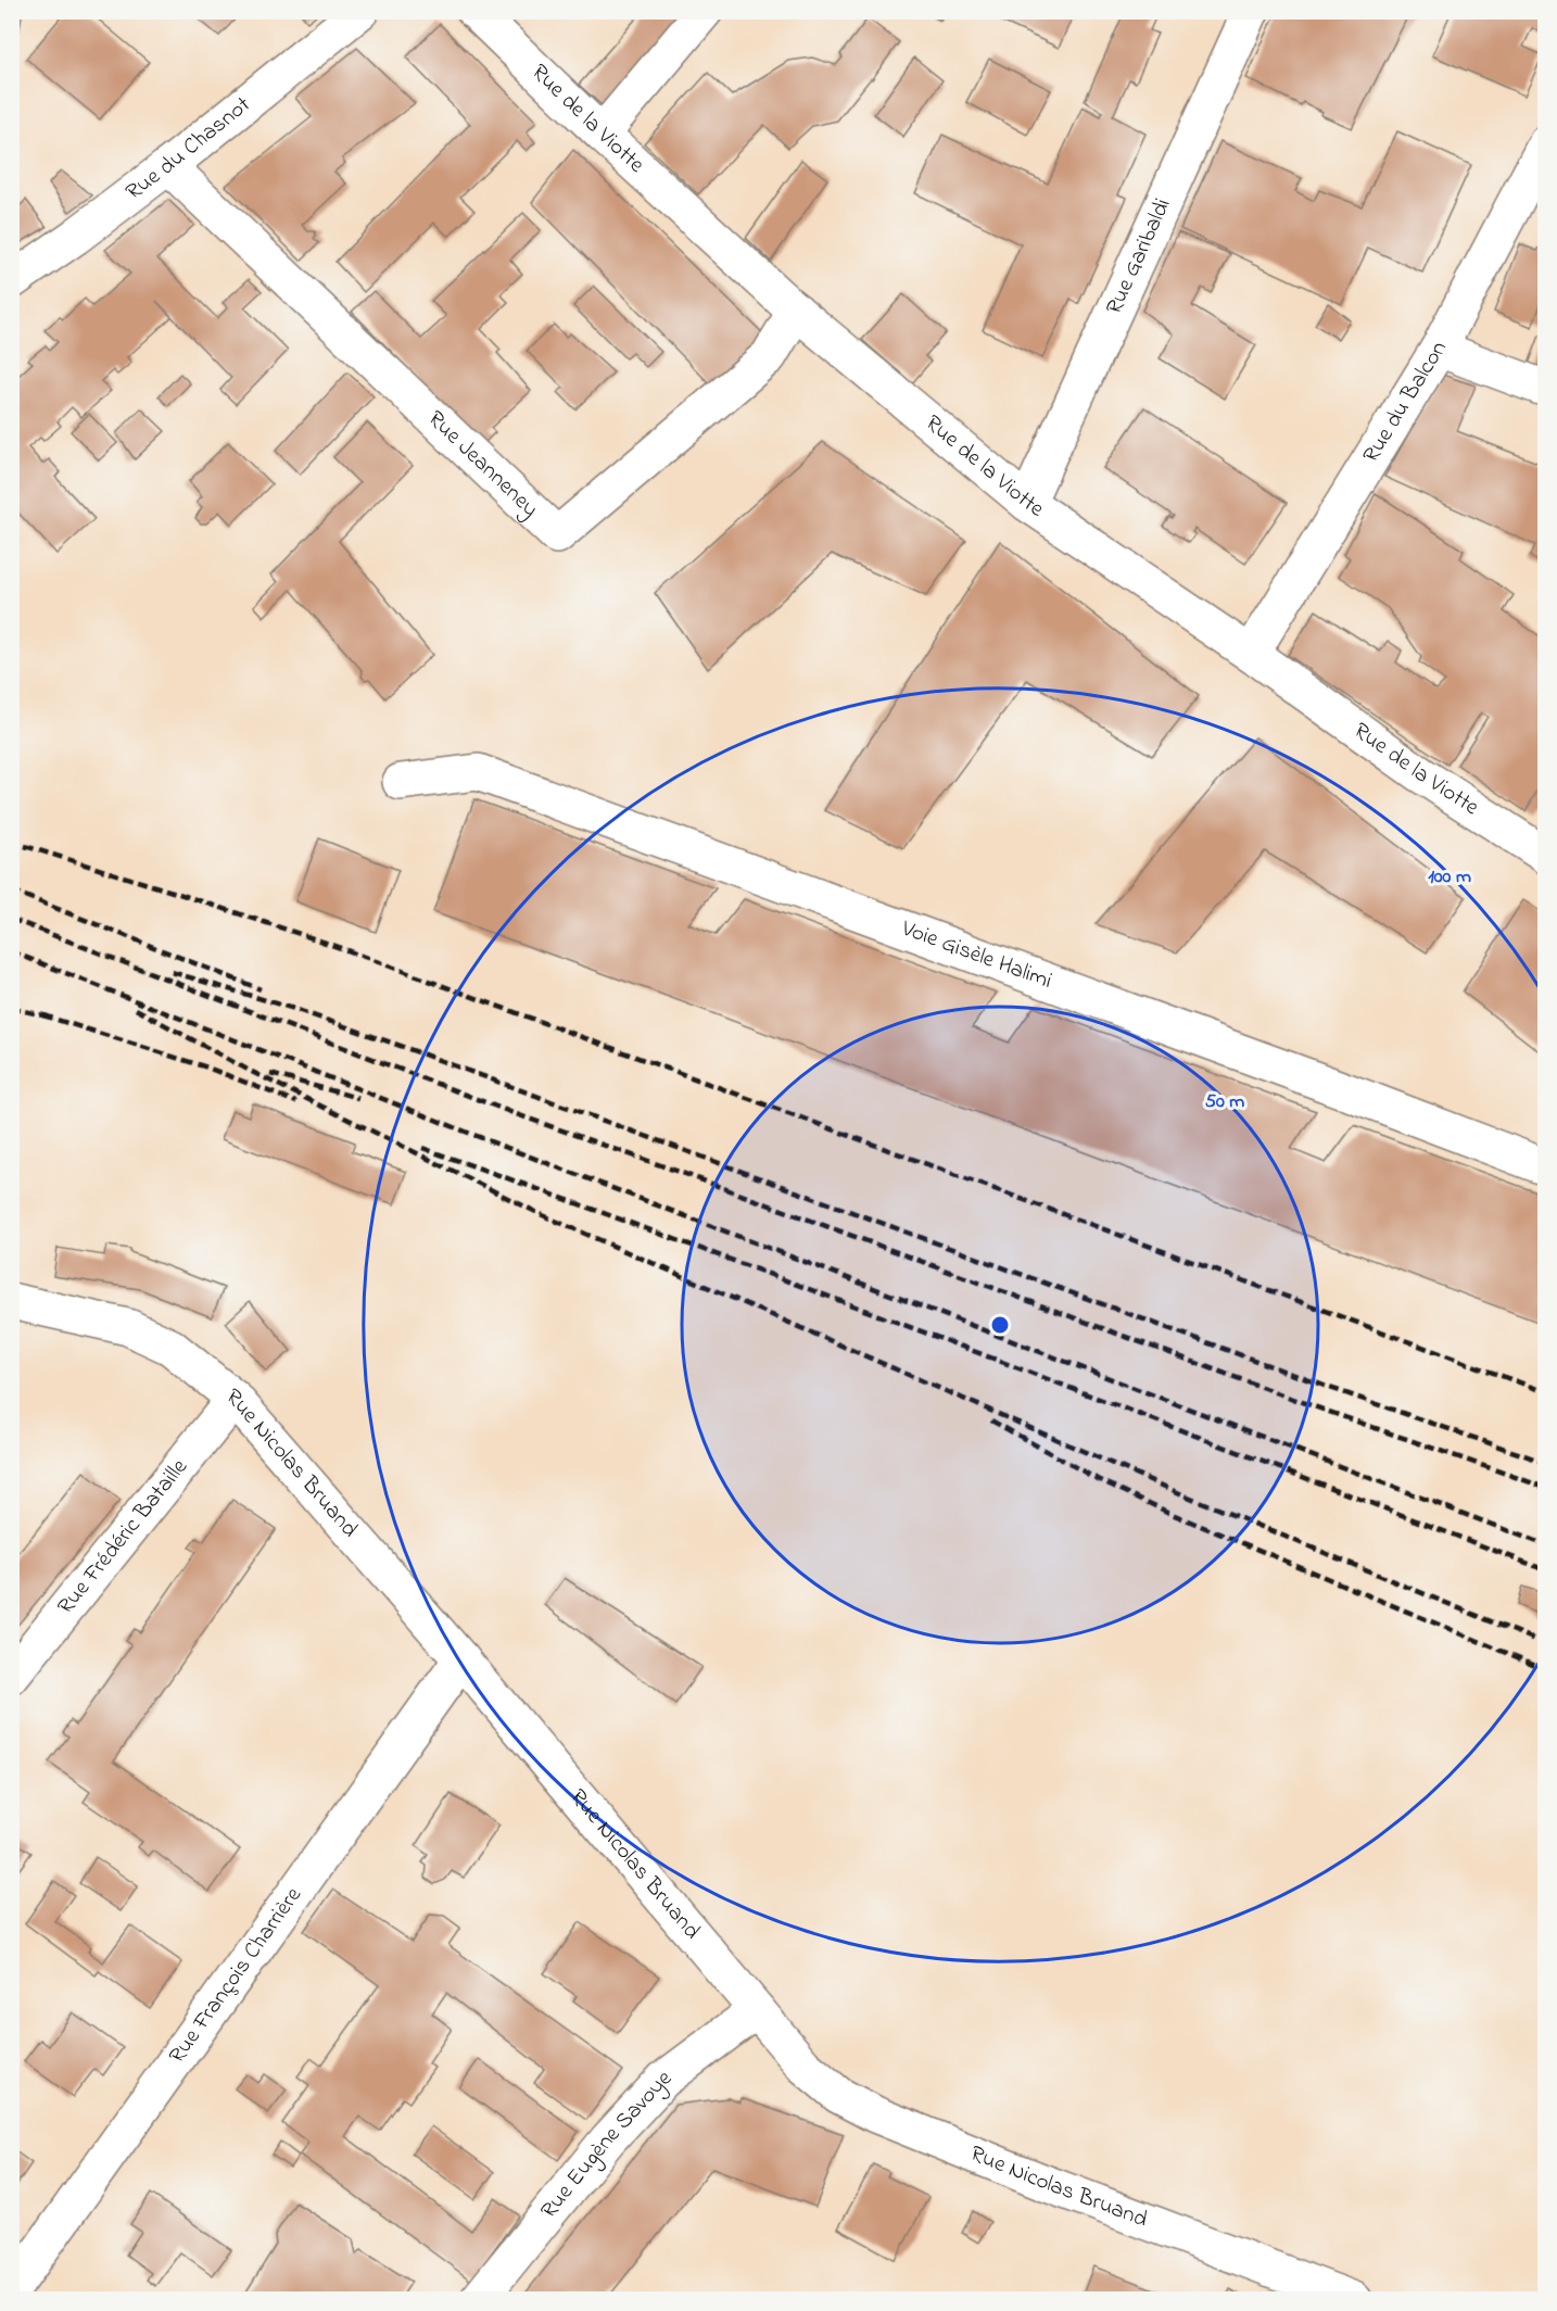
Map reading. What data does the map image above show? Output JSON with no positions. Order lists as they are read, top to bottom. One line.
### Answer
{"streets":{"street":["Rue de la Viotte","Rue du Chasnot","Rue Garibaldi","Rue du Balcon","Rue Jeanneney","Voie Gisèle Halimi","Rue Nicolas Bruand","Rue Frédéric Bataille","Rue François Charrière","Rue Eugène Savoye"]},"crossings":[["Rue de la Viotte","Rue Garibaldi"],["Rue de la Viotte","Rue du Balcon"],["Rue de la Viotte","Rue Jeanneney"],["Rue du Chasnot","Rue Jeanneney"],["Rue Nicolas Bruand","Rue Frédéric Bataille"],["Rue Nicolas Bruand","Rue François Charrière"],["Rue Nicolas Bruand","Rue Eugène Savoye"]],"rings":["100 m","50 m"]}
